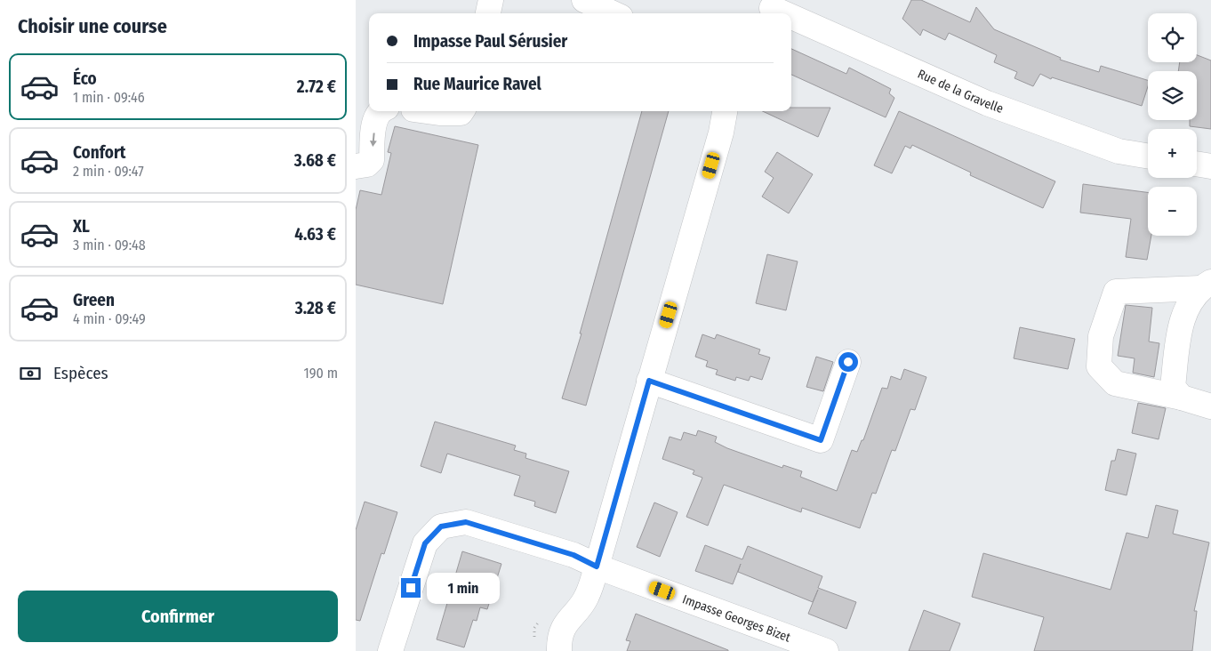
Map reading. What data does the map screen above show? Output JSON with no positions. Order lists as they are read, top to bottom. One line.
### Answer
{"streets":{"street":["Rue de la Gravelle","Impasse Georges Bizet"]},"page":{"heading":"Choisir une course","map_buttons":["+","−"],"banner":["Impasse Paul Sérusier","Rue Maurice Ravel"],"list":[{"name":"Éco","note":"1 min · 09:46","value":"2.72 €"},{"name":"Confort","note":"2 min · 09:47","value":"3.68 €"},{"name":"XL","note":"3 min · 09:48","value":"4.63 €"},{"name":"Green","note":"4 min · 09:49","value":"3.28 €"}],"pay":["Espèces","190 m"],"bubble":"1 min","buttons":"Confirmer"}}
